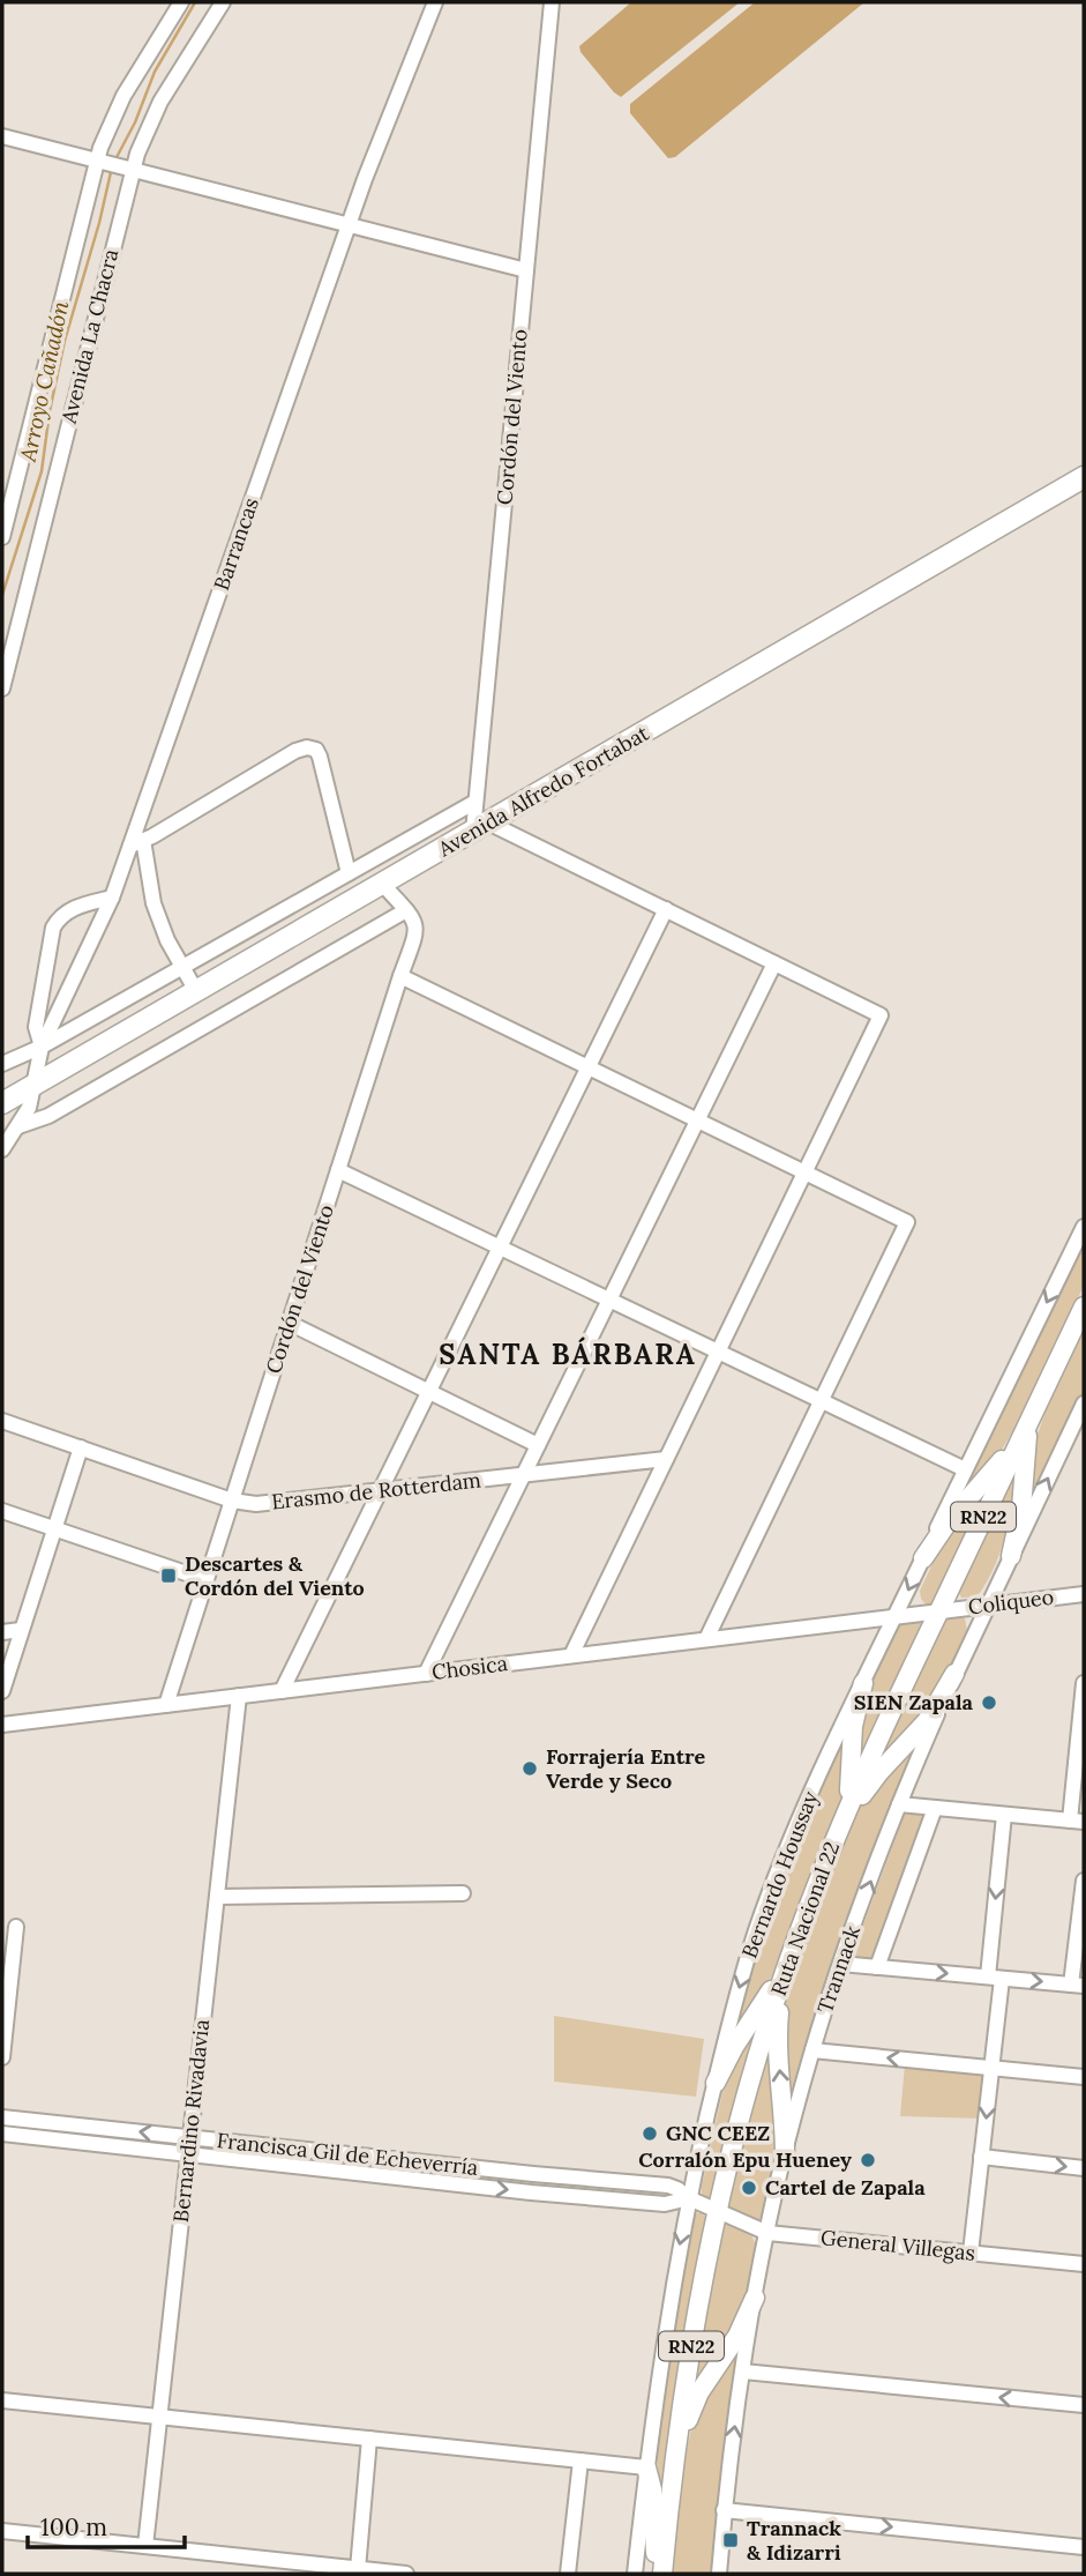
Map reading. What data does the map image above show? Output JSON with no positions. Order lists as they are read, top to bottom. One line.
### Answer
{"streets":{"highway":["Avenida Alfredo Fortabat"],"main road":["RN22","Ruta Nacional 22"],"street":["Avenida La Chacra","Cordón del Viento","Barrancas","Erasmo de Rotterdam","Coliqueo","Chosica","Bernardo Houssay","Trannack","Bernardino Rivadavia","Francisca Gil de Echeverría","General Villegas"]},"crossings":[["Cordón del Viento","Avenida Alfredo Fortabat"],["Cordón del Viento","Erasmo de Rotterdam"],["Cordón del Viento","Chosica"],["Barrancas","Avenida Alfredo Fortabat"],["Coliqueo","Chosica"],["Coliqueo","Ruta Nacional 22"],["Coliqueo","Trannack"],["Chosica","Bernardo Houssay"],["Chosica","Ruta Nacional 22"],["Chosica","Bernardino Rivadavia"],["Bernardo Houssay","Francisca Gil de Echeverría"],["Ruta Nacional 22","Francisca Gil de Echeverría"],["Ruta Nacional 22","General Villegas"],["Trannack","General Villegas"],["Bernardino Rivadavia","Francisca Gil de Echeverría"],["Francisca Gil de Echeverría","General Villegas"]],"one_way":["Bernardo Houssay"],"districts":["SANTA BÁRBARA"],"water":["Arroyo Cañadón"],"places":{"transit":["Descartes & Cordón del Viento","Trannack & Idizarri"],"other":["SIEN Zapala","Forrajería Entre Verde y Seco","GNC CEEZ","Corralón Epu Hueney","Cartel de Zapala"]},"scale_bar":"100 m"}
